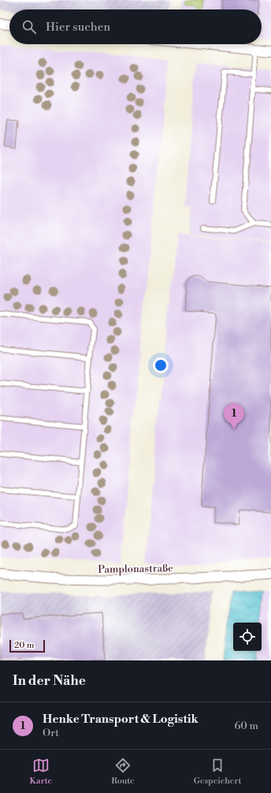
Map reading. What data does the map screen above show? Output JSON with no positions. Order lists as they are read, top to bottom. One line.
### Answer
{"streets":{"street":["Pamplonastraße"]},"scale_bar":"20 m","page":{"search":"Hier suchen","pins":"1","scale":"20 m","heading":"In der Nähe","list":[{"mark":"1","name":"Henke Transport & Logistik","note":"Ort","value":"60 m"}],"nav":["Karte","Route","Gespeichert"]}}
